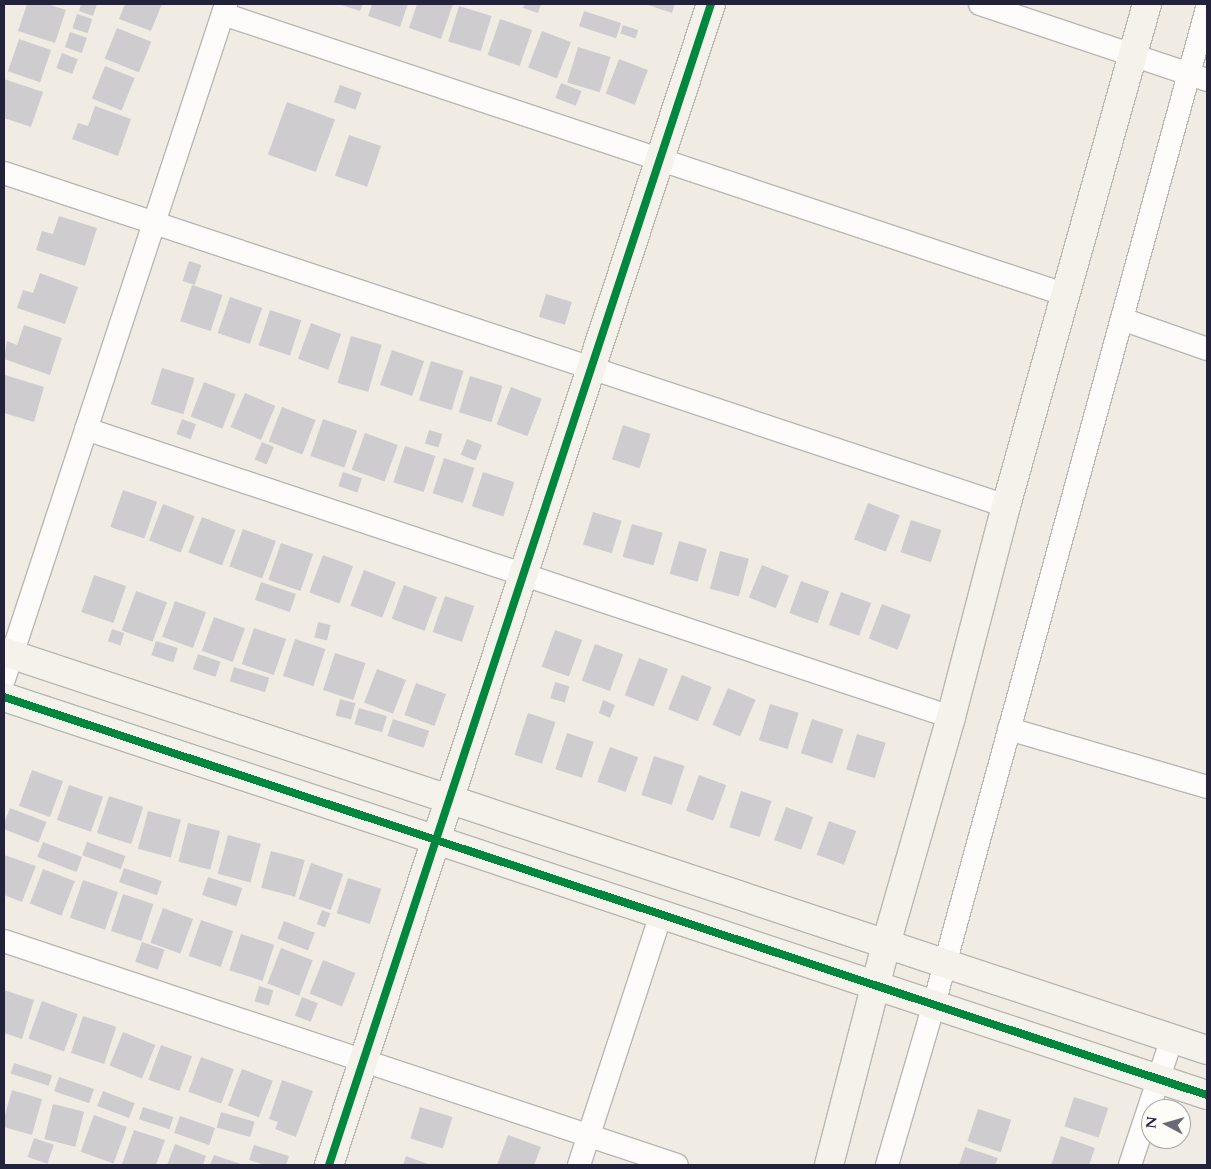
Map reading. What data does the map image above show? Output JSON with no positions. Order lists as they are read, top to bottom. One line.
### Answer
{"north":"left"}
